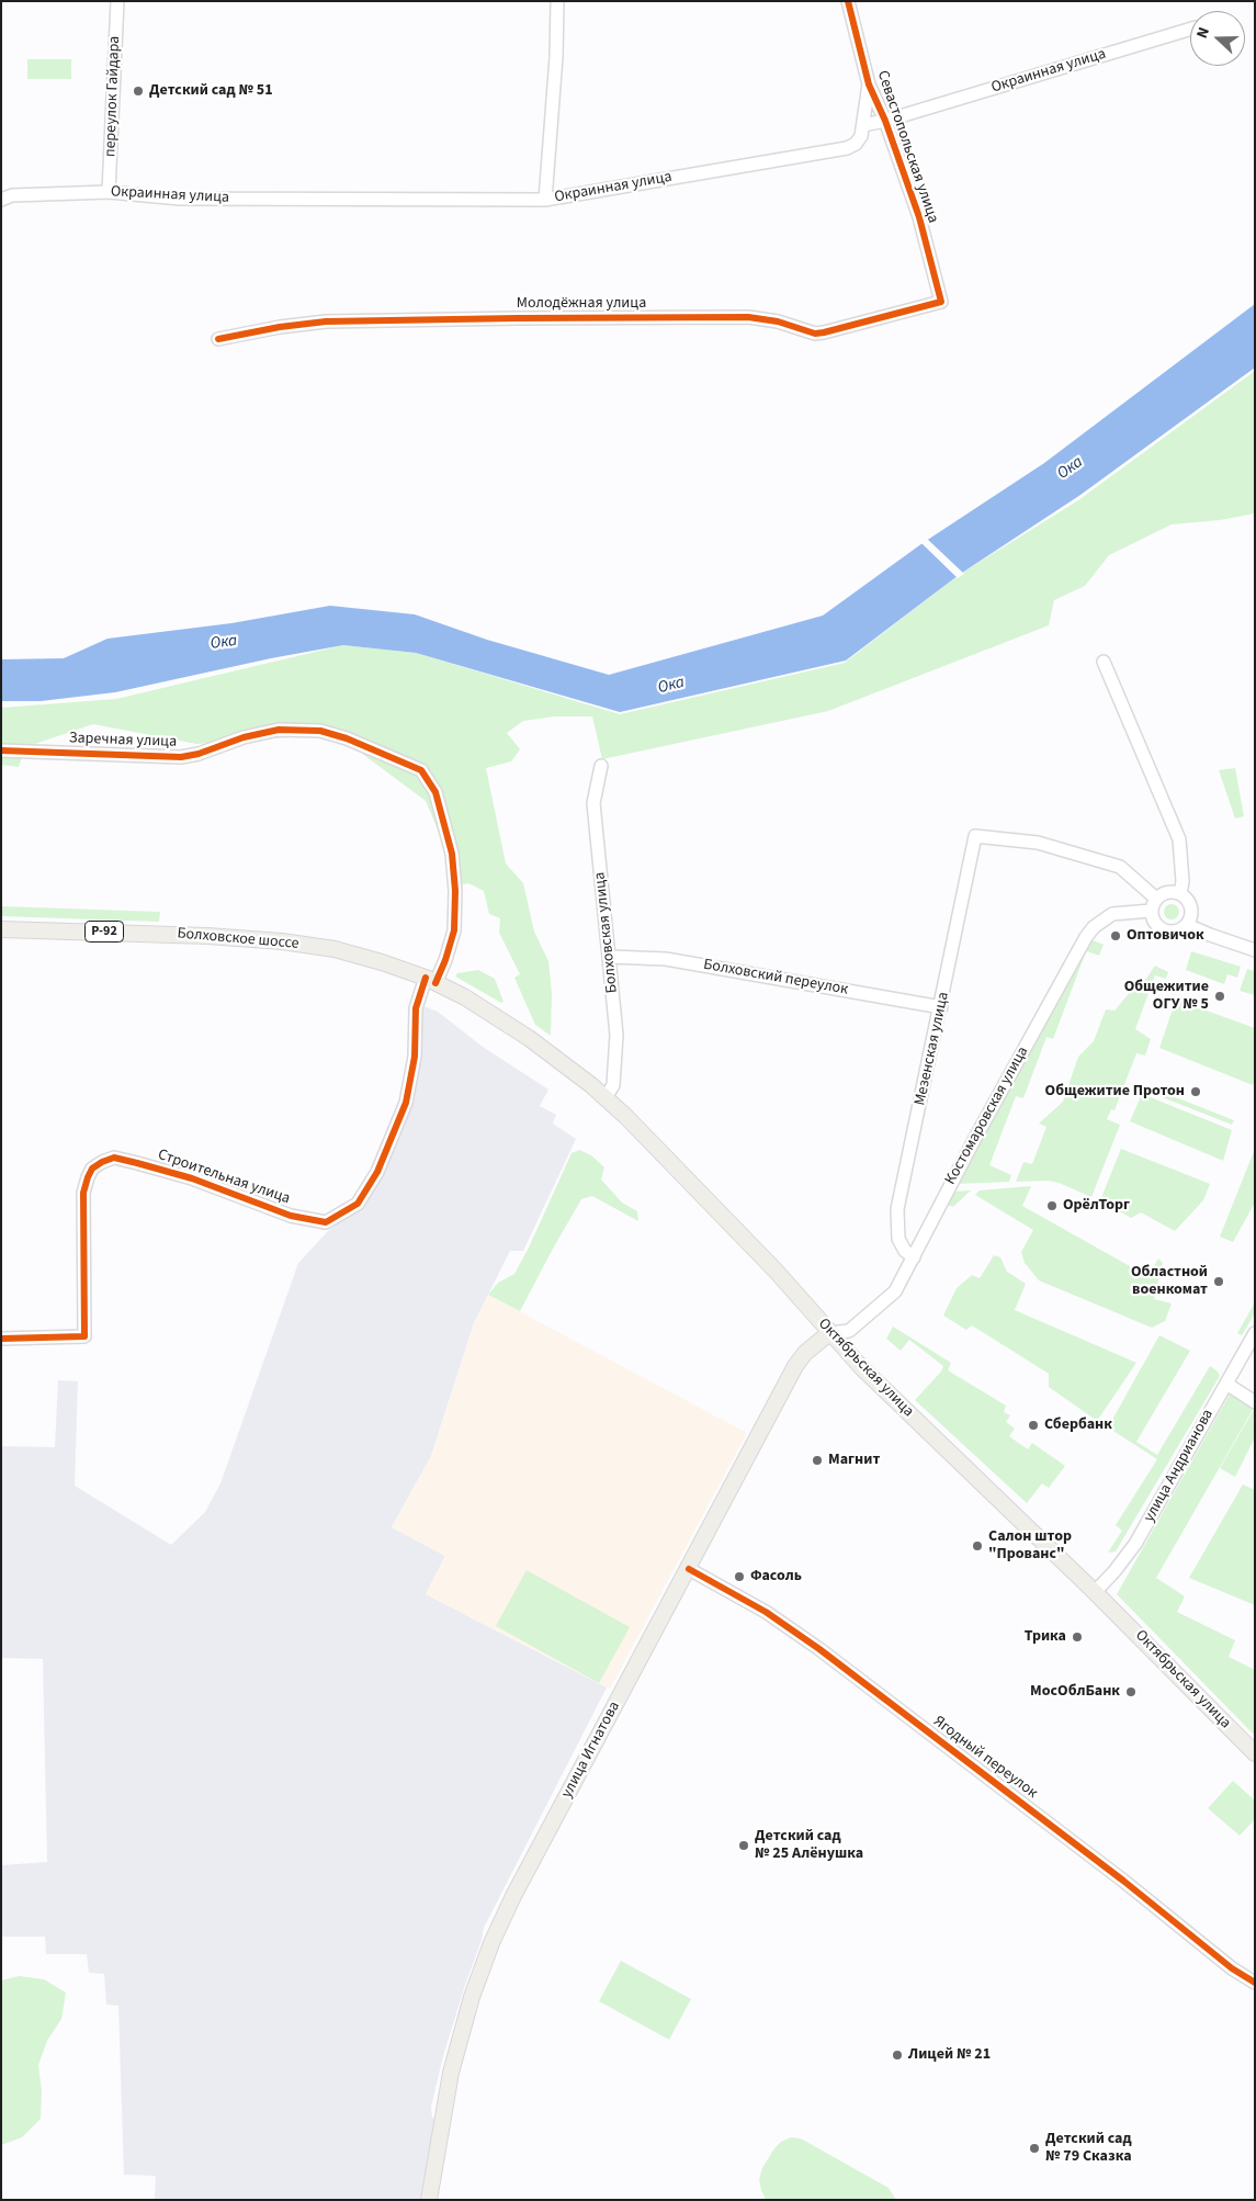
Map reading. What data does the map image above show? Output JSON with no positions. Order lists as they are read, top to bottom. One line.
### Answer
{"streets":{"main road":["Р-92","Болховское шоссе","Октябрьская улица","улица Игнатова"],"street":["Окраинная улица","переулок Гайдара","Севастопольская улица","Молодёжная улица","Заречная улица","Болховская улица","Болховский переулок","Мезенская улица","Костомаровская улица","Строительная улица","улица Андрианова","Ягодный переулок"]},"crossings":[["Окраинная улица","переулок Гайдара"],["Окраинная улица","Севастопольская улица"],["Севастопольская улица","Молодёжная улица"],["Заречная улица","Болховское шоссе"],["Заречная улица","Строительная улица"],["Болховская улица","Болховский переулок"],["Болховская улица","Октябрьская улица"],["Болховское шоссе","Строительная улица"],["Болховское шоссе","Октябрьская улица"],["Болховский переулок","Мезенская улица"],["Мезенская улица","Костомаровская улица"],["Костомаровская улица","Октябрьская улица"],["Костомаровская улица","улица Игнатова"],["Октябрьская улица","улица Андрианова"],["Октябрьская улица","улица Игнатова"],["улица Игнатова","Ягодный переулок"]],"water":["Ока"],"places":["Детский сад № 51","Оптовичок","Общежитие ОГУ № 5","Общежитие Протон","ОрёлТорг","Областной военкомат","Сбербанк","Магнит","Салон штор \"Прованс\"","Фасоль","Трика","МосОблБанк","Детский сад № 25 Алёнушка","Лицей № 21","Детский сад № 79 Сказка"],"north":"left"}
